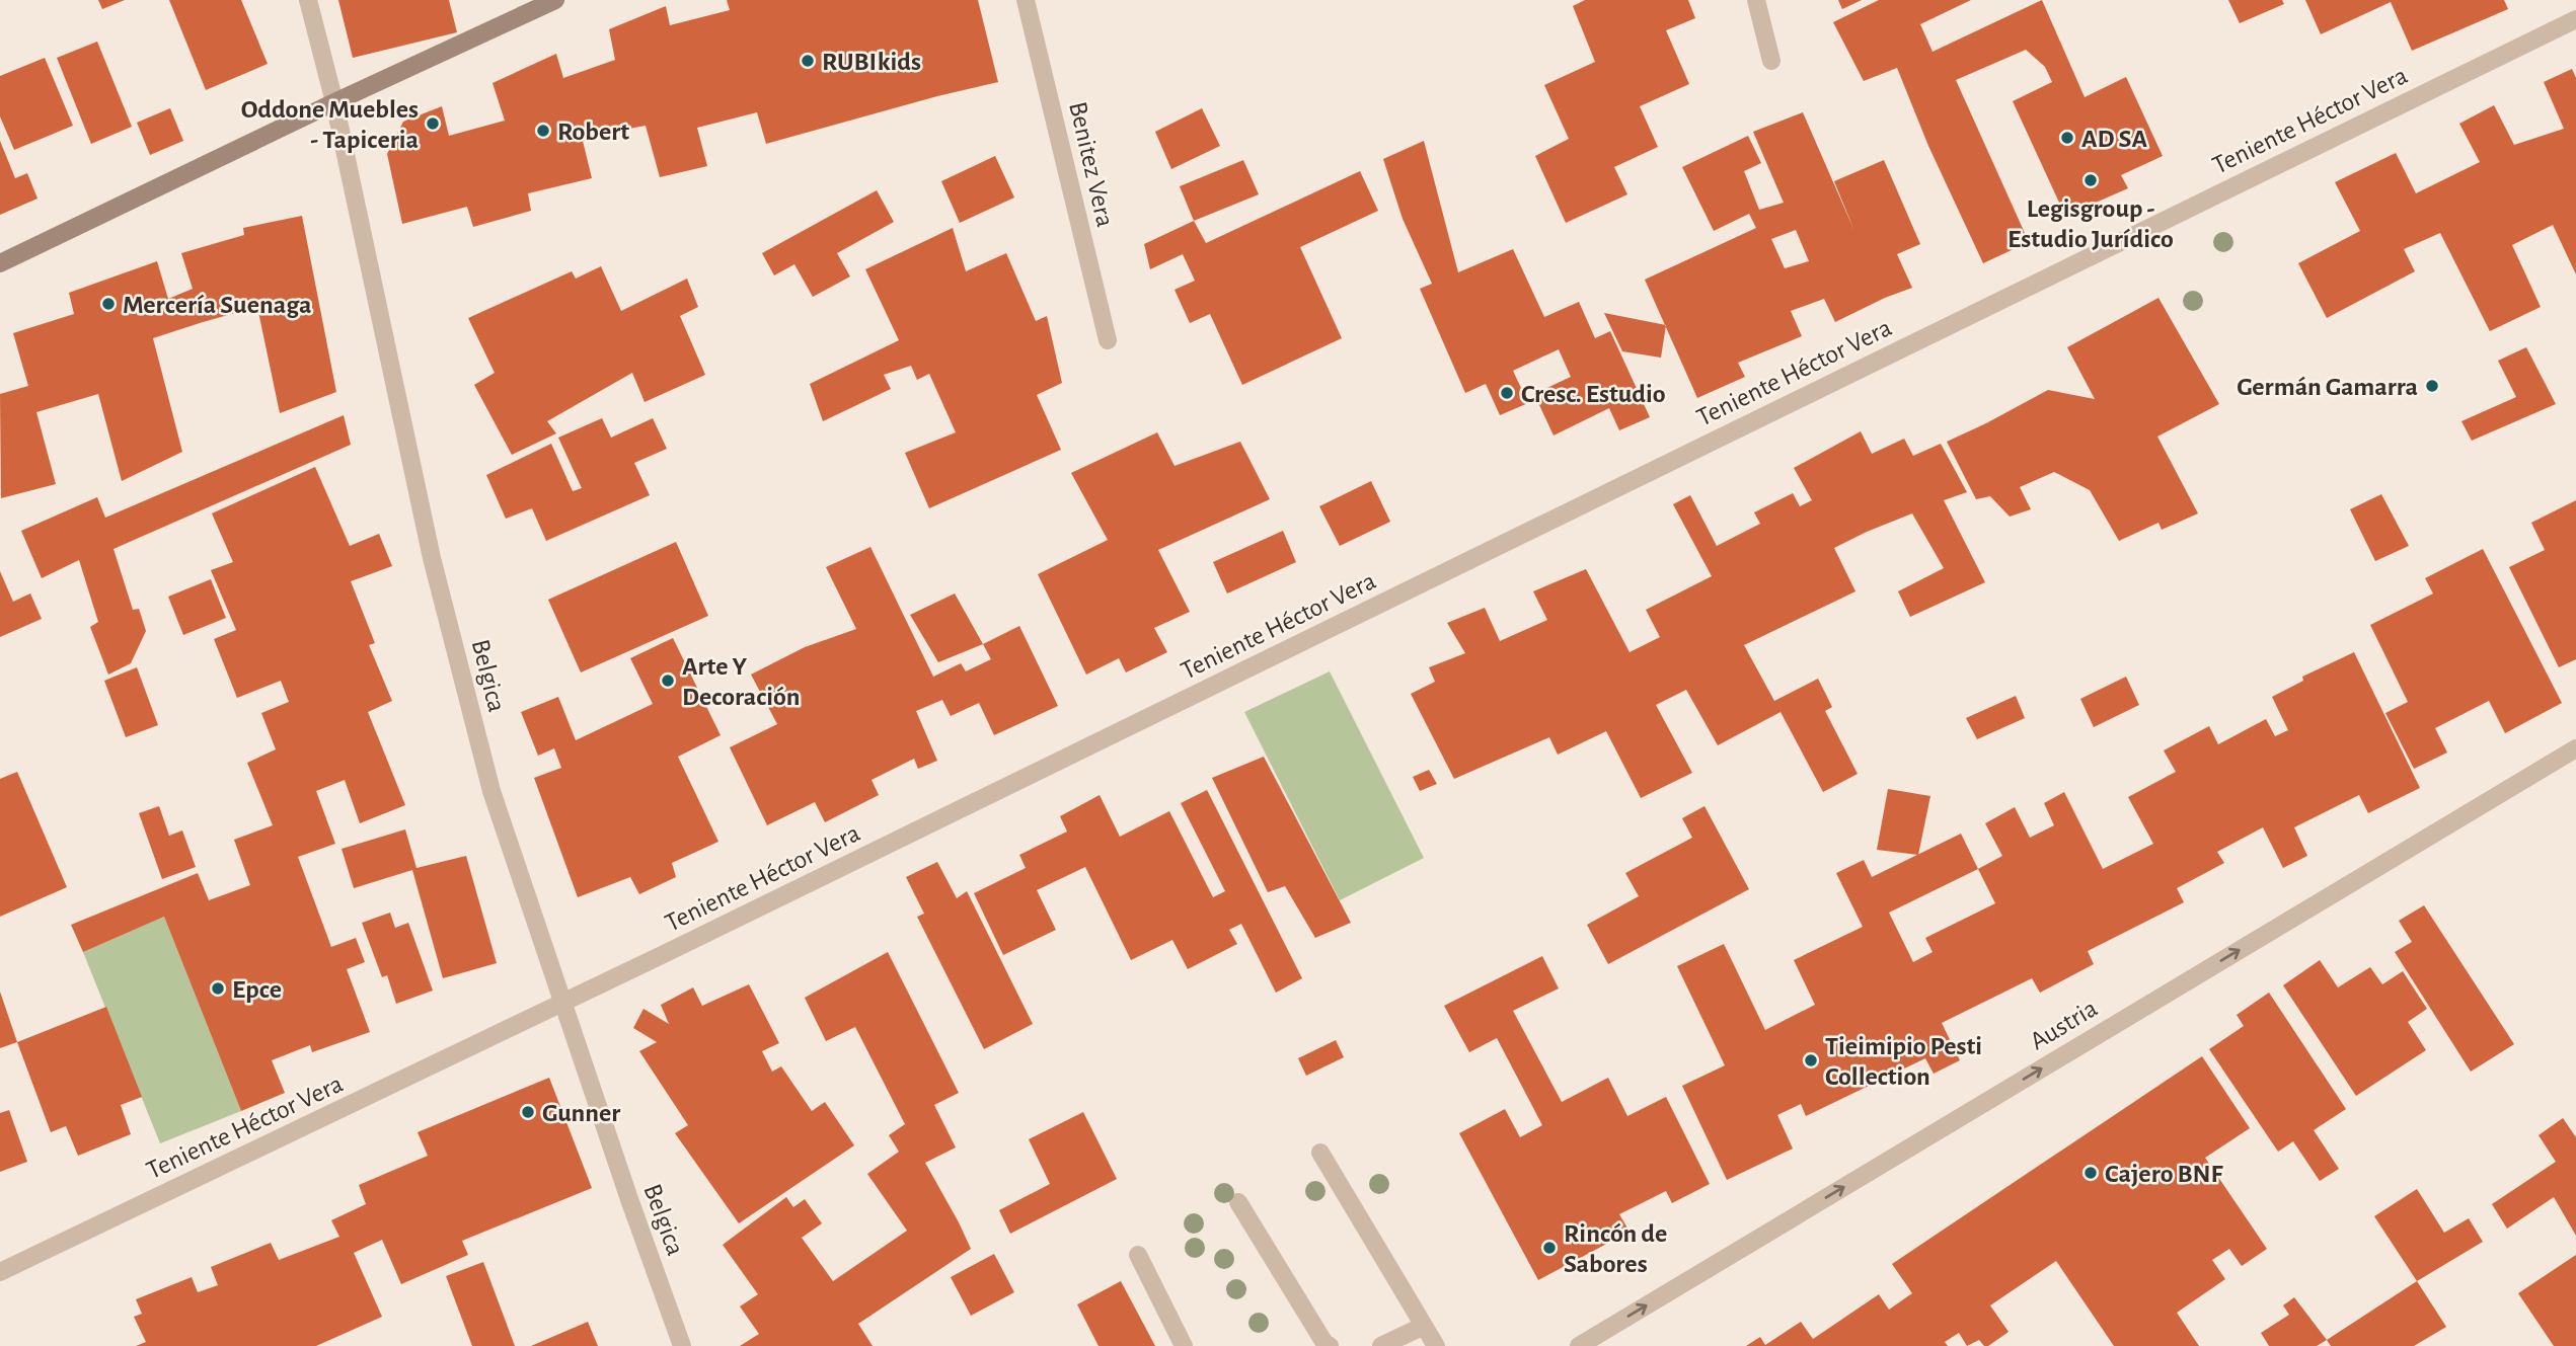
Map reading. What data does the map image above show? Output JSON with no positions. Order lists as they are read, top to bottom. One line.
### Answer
{"streets":{"street":["Teniente Héctor Vera","Benitez Vera","Belgica","Austria"]},"crossings":[["Teniente Héctor Vera","Belgica"]],"one_way":["Austria"],"places":["RUBIkids","Oddone Muebles - Tapiceria","Robert","AD SA","Legisgroup - Estudio Jurídico","Mercería Suenaga","Germán Gamarra","Cresc. Estudio","Arte Y Decoración","Epce","Tieimipio Pesti Collection","Gunner","Cajero BNF","Rincón de Sabores"]}
